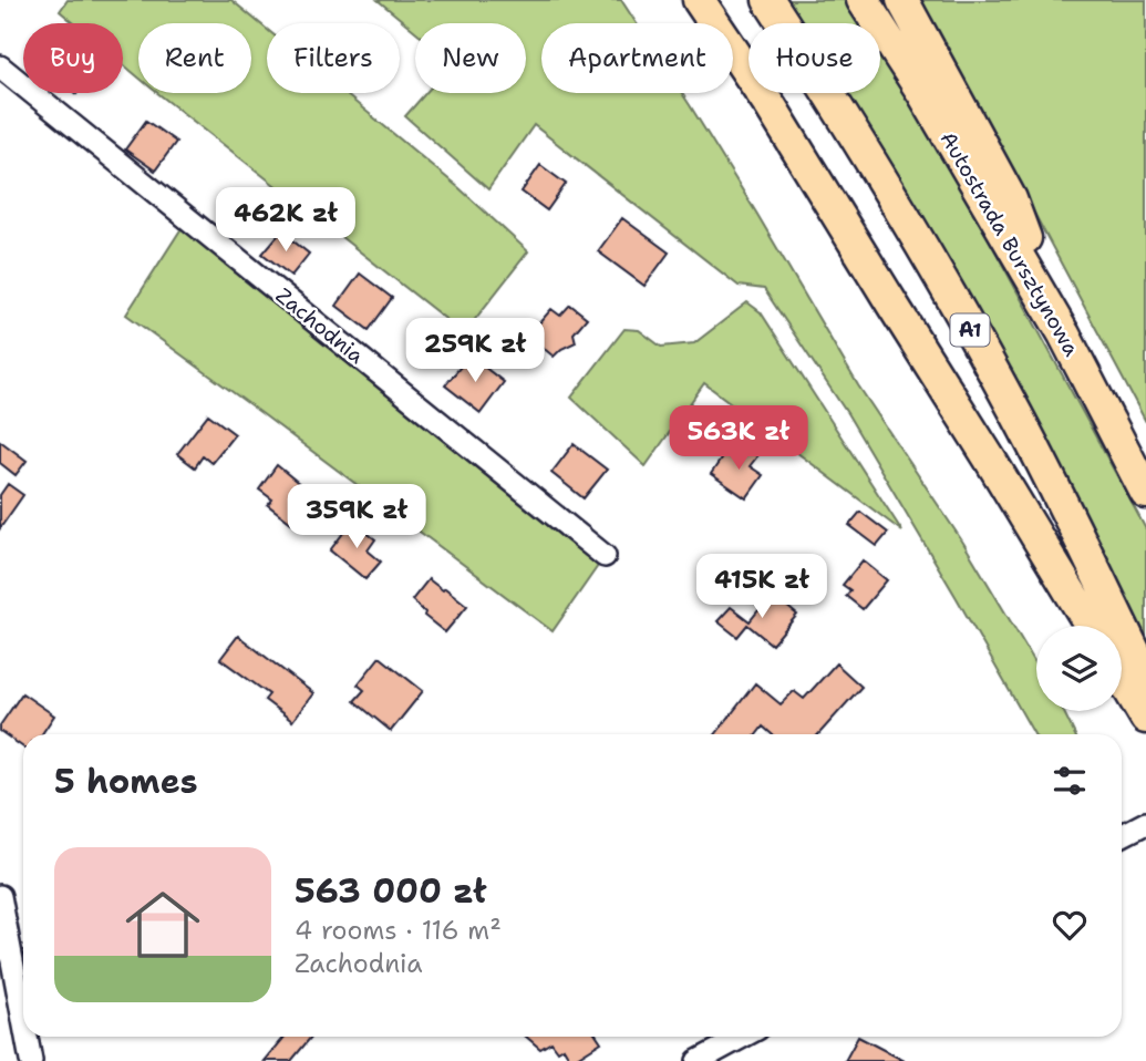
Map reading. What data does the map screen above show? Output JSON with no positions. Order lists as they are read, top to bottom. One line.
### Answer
{"streets":{"highway":["Autostrada Bursztynowa","A1"],"street":["Zachodnia"]},"page":{"chip":["Buy","Rent","Filters","New","Apartment","House"],"price":["462K zł","259K zł","563K zł","359K zł","415K zł"],"heading":"5 homes","list":[{"name":"563 000 zł","note":"4 rooms · 116 m² · Zachodnia"}]}}
